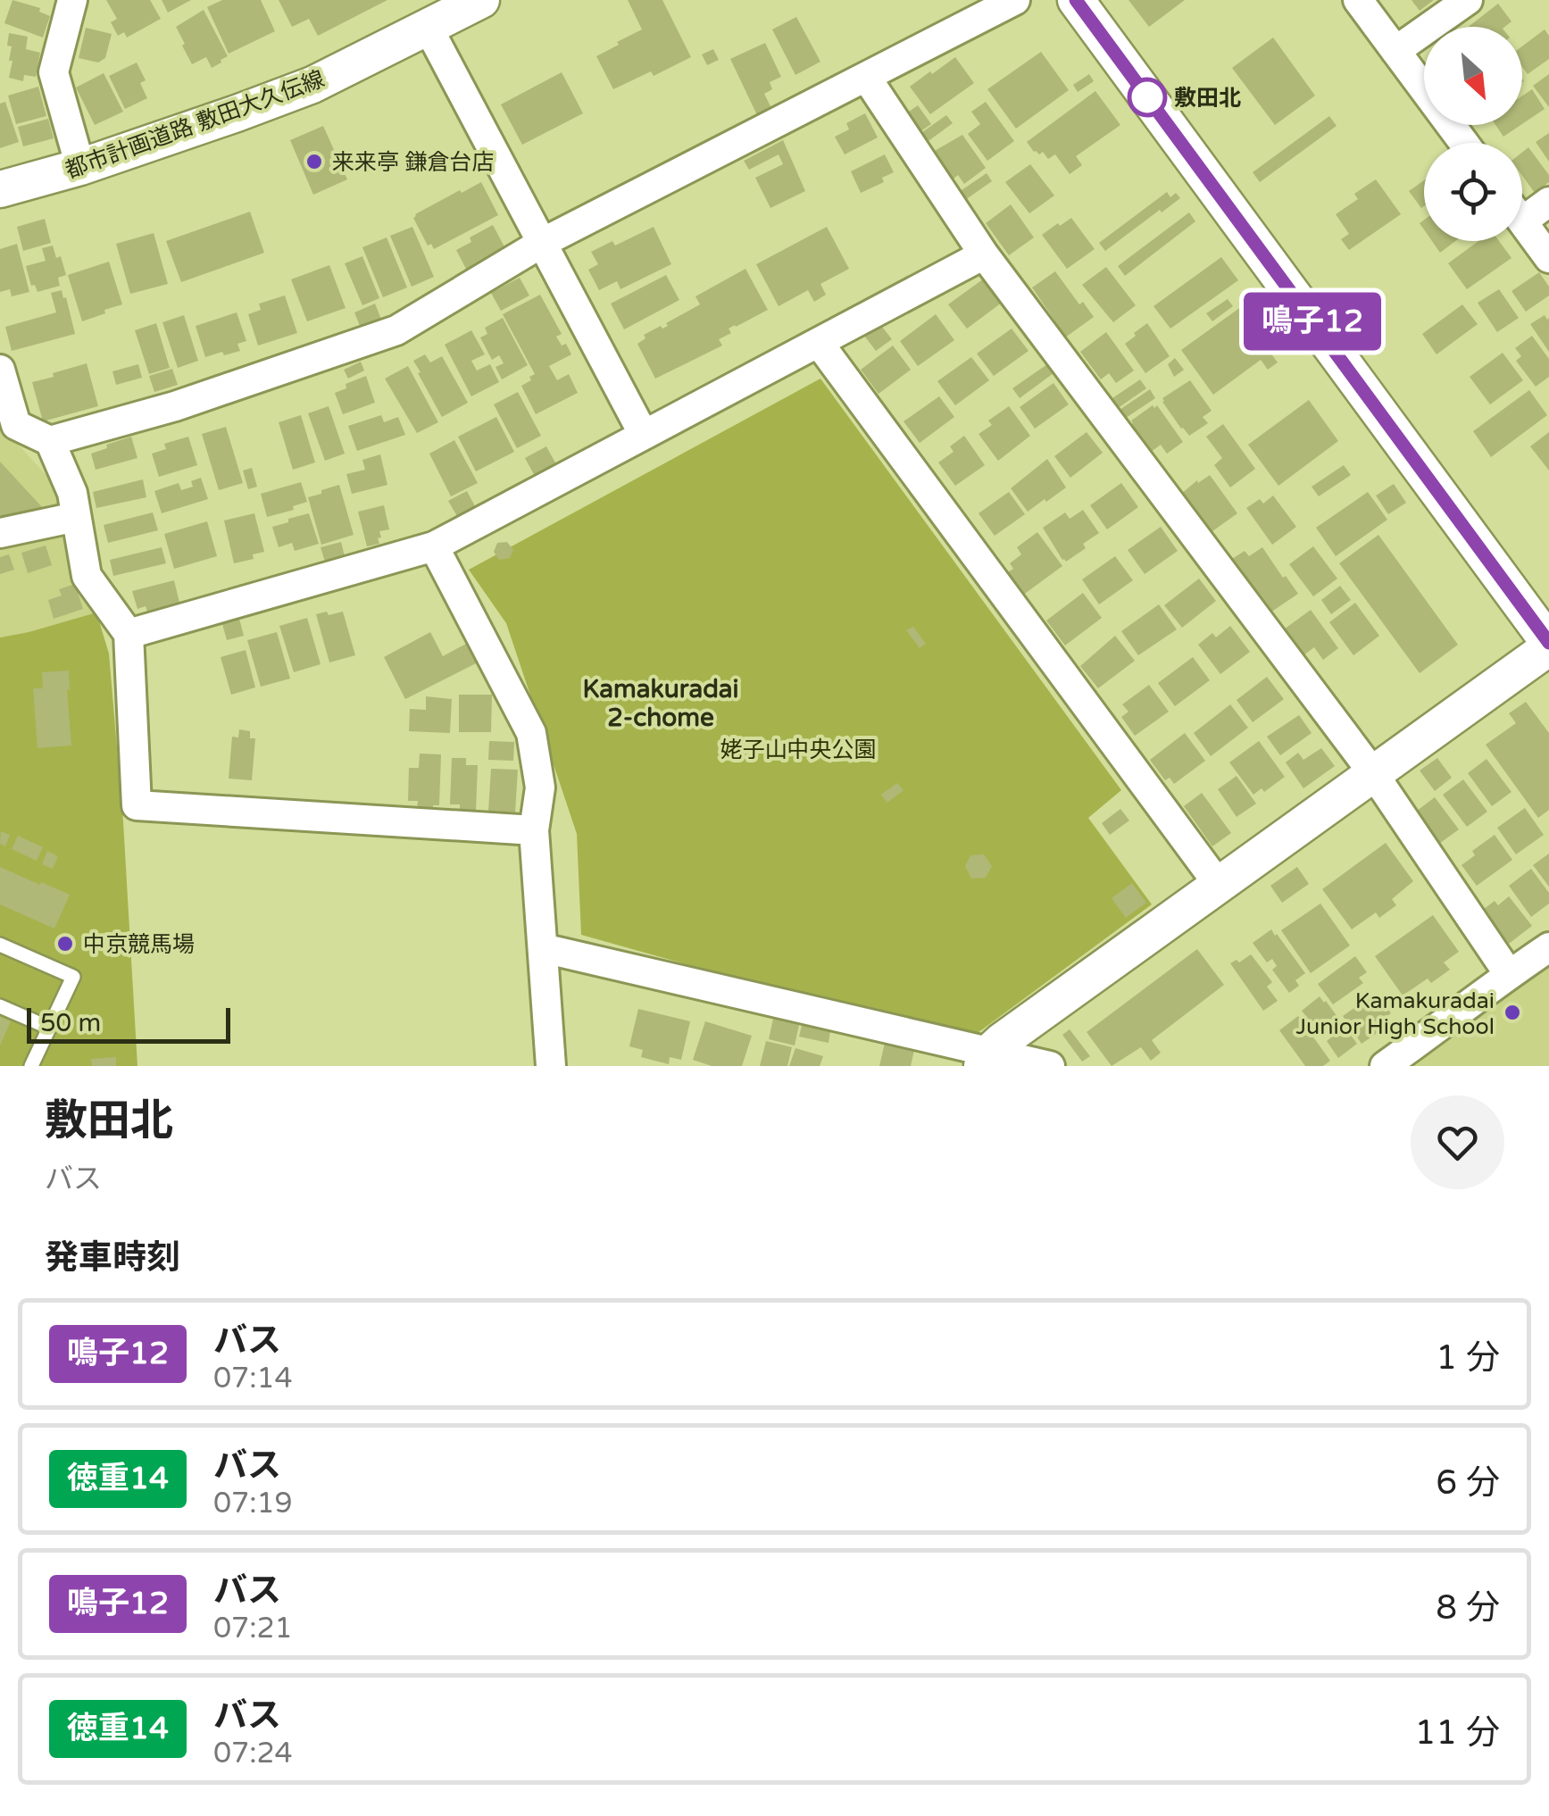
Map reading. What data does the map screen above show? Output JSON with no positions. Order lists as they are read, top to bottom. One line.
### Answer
{"streets":{"street":["都市計画道路 敷田大久伝線"]},"districts":["Kamakuradai 2-chome"],"parks":["姥子山中央公園"],"places":["敷田北","来来亭 鎌倉台店","中京競馬場","Kamakuradai Junior High School"],"lines":["bus line 鳴子12"],"scale_bar":"50 m","north":"bottom right","page":{"on_map":"鳴子12","scale":"50 m","heading":[["敷田北","バス"],"発車時刻"],"list":[{"mark":"鳴子12","name":"バス","note":"07:14","value":"1 分"},{"mark":"徳重14","name":"バス","note":"07:19","value":"6 分"},{"mark":"鳴子12","name":"バス","note":"07:21","value":"8 分"},{"mark":"徳重14","name":"バス","note":"07:24","value":"11 分"}]}}
